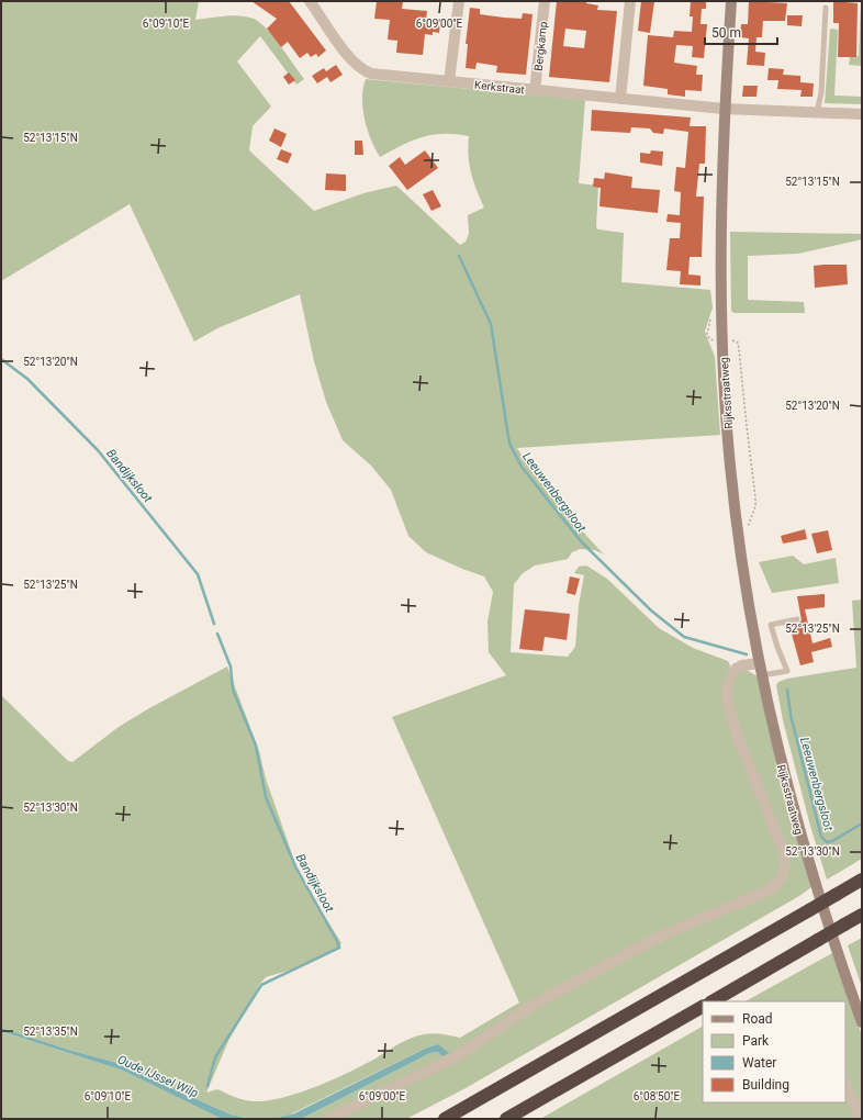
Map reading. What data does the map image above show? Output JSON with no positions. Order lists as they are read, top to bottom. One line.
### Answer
{"streets":{"main road":["Rijksstraatweg"],"street":["Bergkamp","Kerkstraat"]},"crossings":[["Bergkamp","Kerkstraat"],["Kerkstraat","Rijksstraatweg"]],"water":["Bandijksloot","Leeuwenbergsloot","Oude IJssel Wilp"],"legend":["Road","Park","Water","Building"],"scale_bar":"50 m","coordinates":["6°09'10\"E","6°09'00\"E","52°13'15\"N","52°13'20\"N","52°13'25\"N","52°13'30\"N","52°13'35\"N","6°08'50\"E"]}
